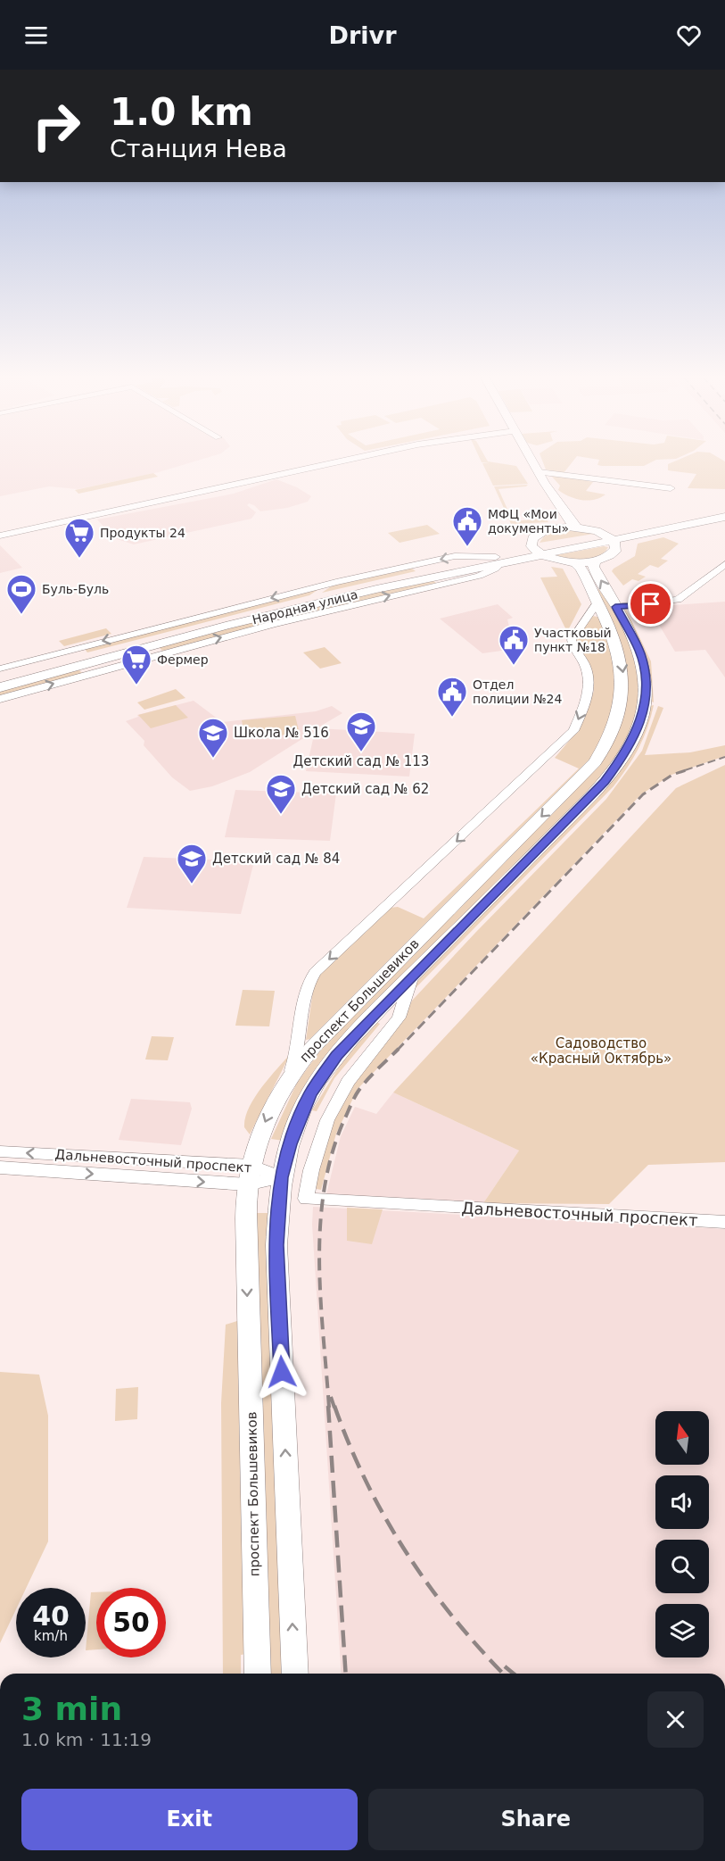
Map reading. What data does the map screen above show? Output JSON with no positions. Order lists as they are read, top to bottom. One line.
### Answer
{"streets":{"main road":["Народная улица","проспект Большевиков"],"street":["Дальневосточный проспект"]},"crossings":[["проспект Большевиков","Дальневосточный проспект"]],"parks":["Садоводство «Красный Октябрь»"],"places":{"public building":["МФЦ «Мои документы»","Участковый пункт №18","Отдел полиции №24"],"supermarket":["Продукты 24","Фермер"],"sports":["Буль-Буль"],"school or university":["Детский сад № 113","Школа № 516","Детский сад № 62","Детский сад № 84"]},"north":"top","page":{"header":"Drivr","turn":["1.0 km","Станция Нева"],"speed":"40 km/h","limit":"50","heading":["3 min","1.0 km · 11:19"],"buttons":["Exit","Share"]}}
